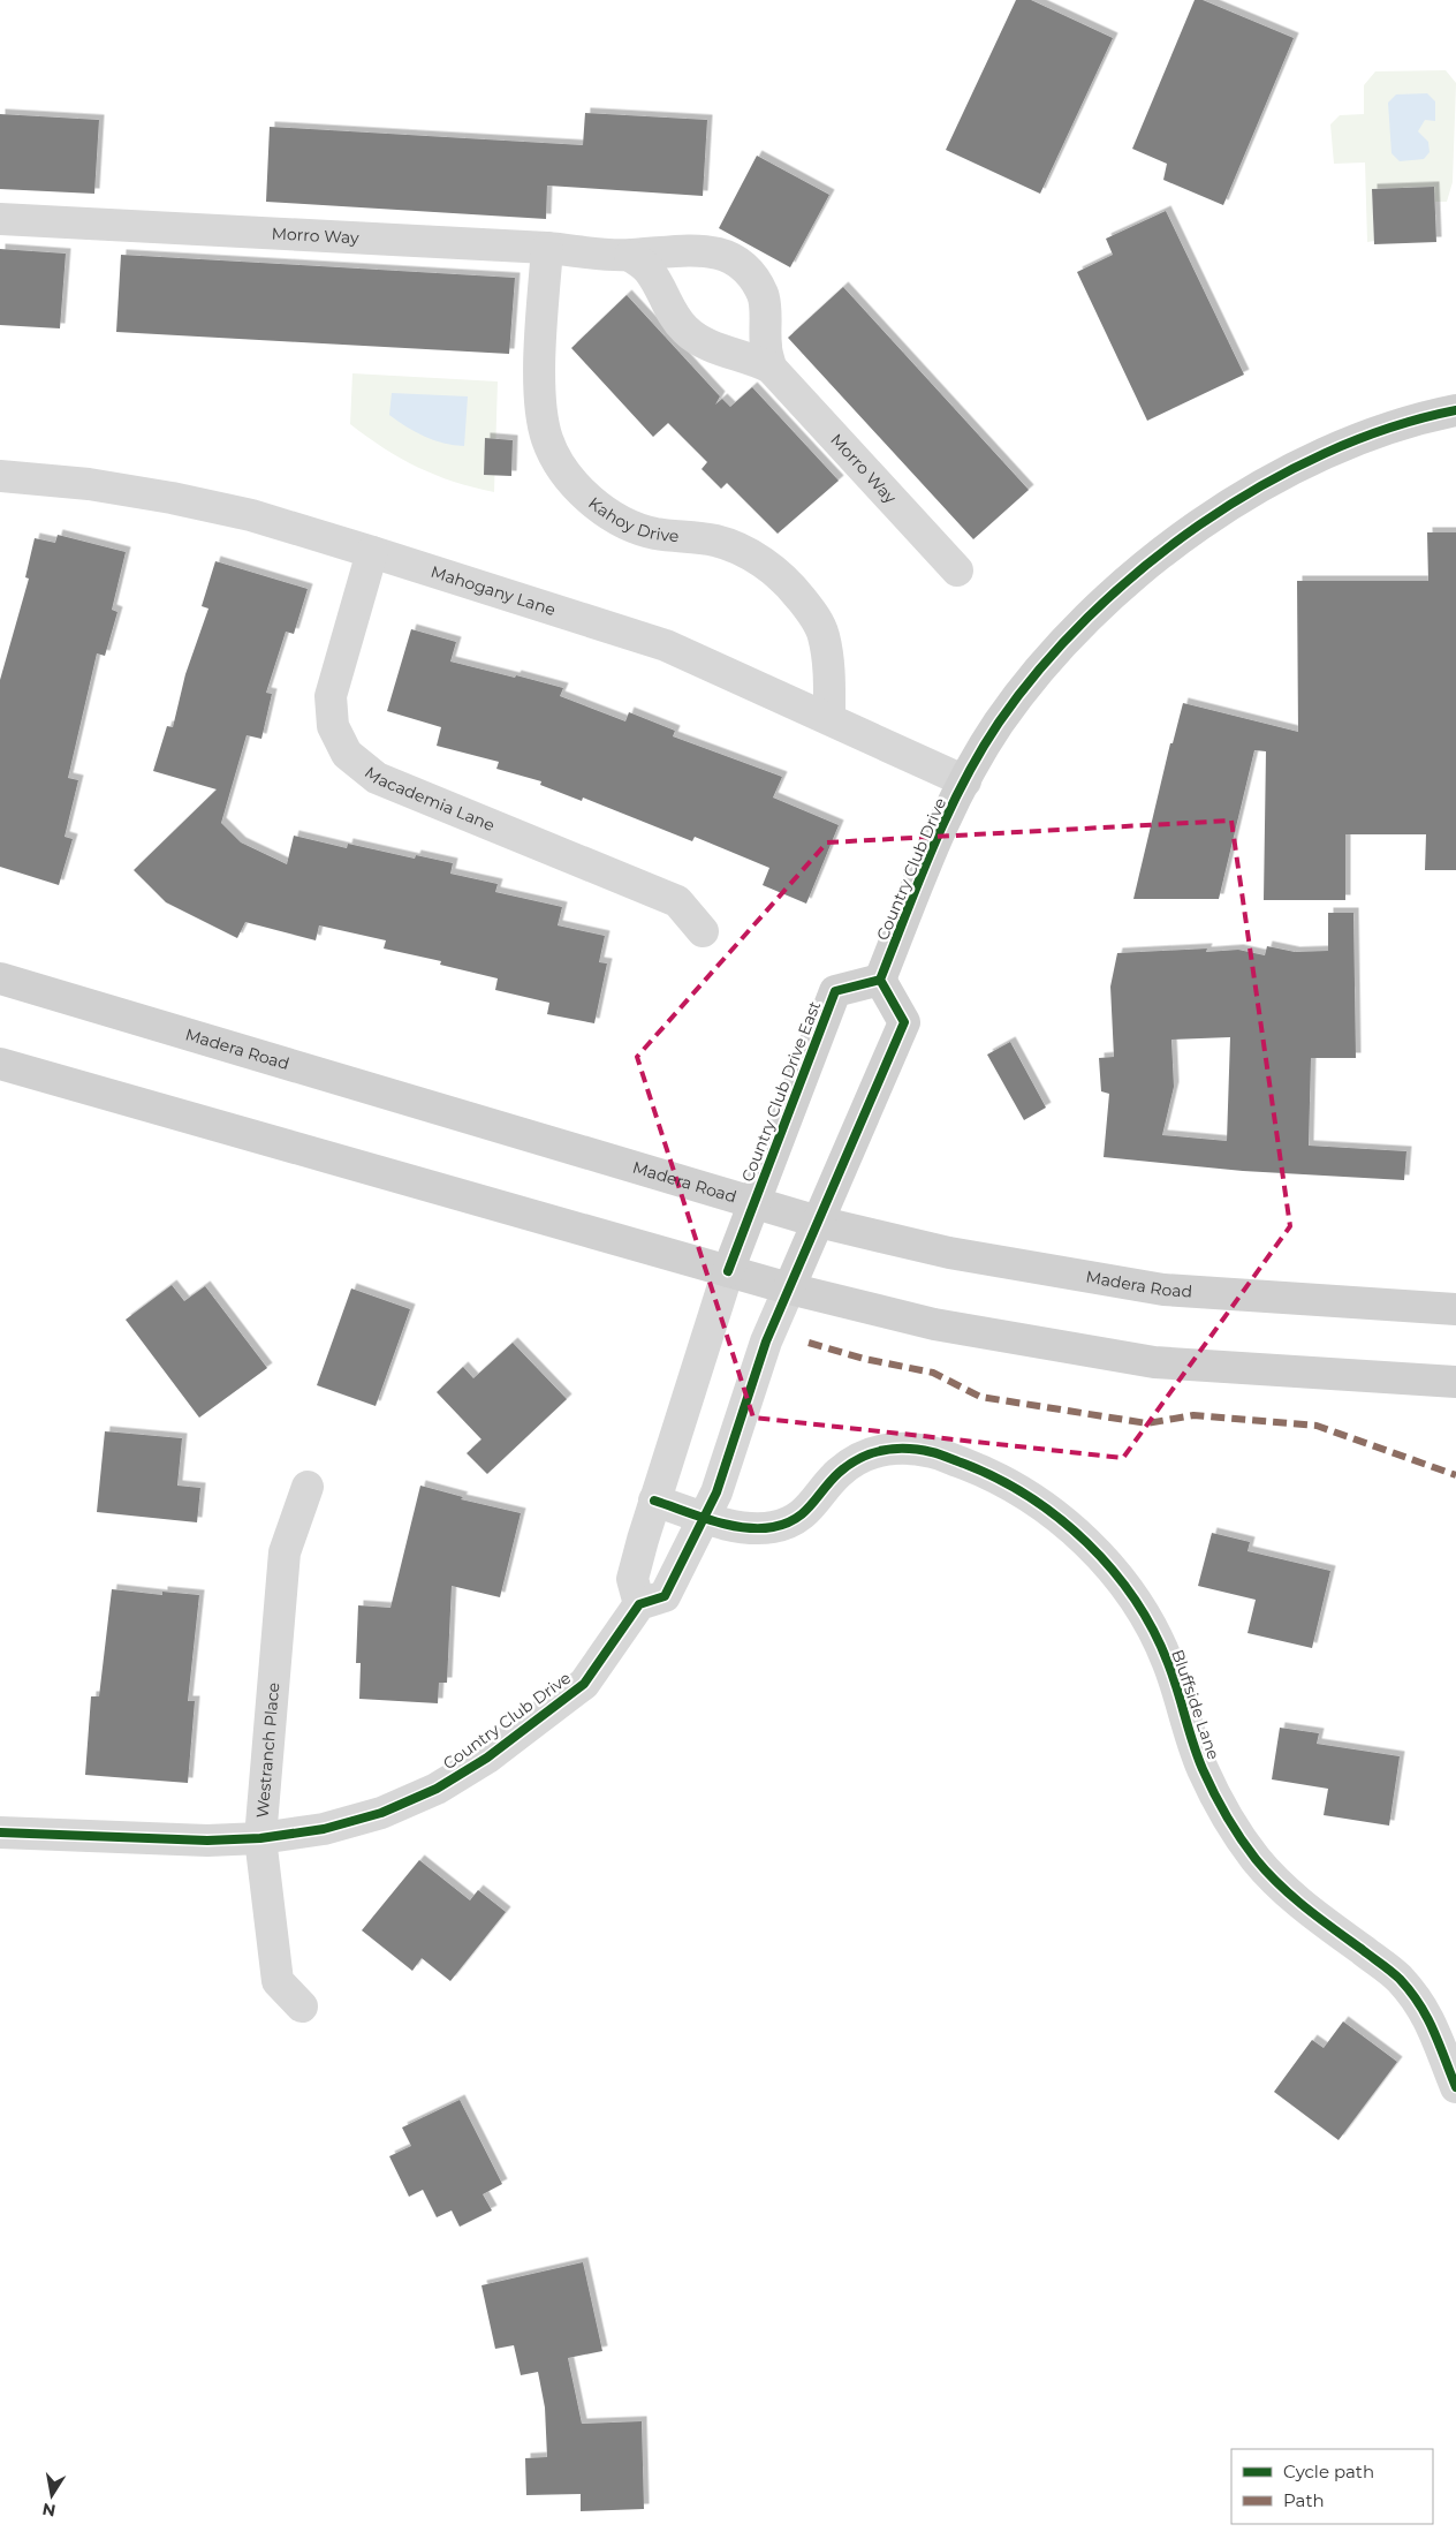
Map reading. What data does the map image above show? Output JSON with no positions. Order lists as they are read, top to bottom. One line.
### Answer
{"streets":{"main road":["Country Club Drive","Madera Road","Country Club Drive East"],"street":["Morro Way","Kahoy Drive","Mahogany Lane","Macademia Lane","Bluffside Lane","Westranch Place"]},"crossings":[["Morro Way","Kahoy Drive"],["Kahoy Drive","Mahogany Lane"],["Mahogany Lane","Macademia Lane"],["Mahogany Lane","Country Club Drive"],["Country Club Drive","Country Club Drive East"],["Country Club Drive","Westranch Place"],["Madera Road","Country Club Drive East"]],"legend":["Cycle path","Path"],"north":"bottom"}
